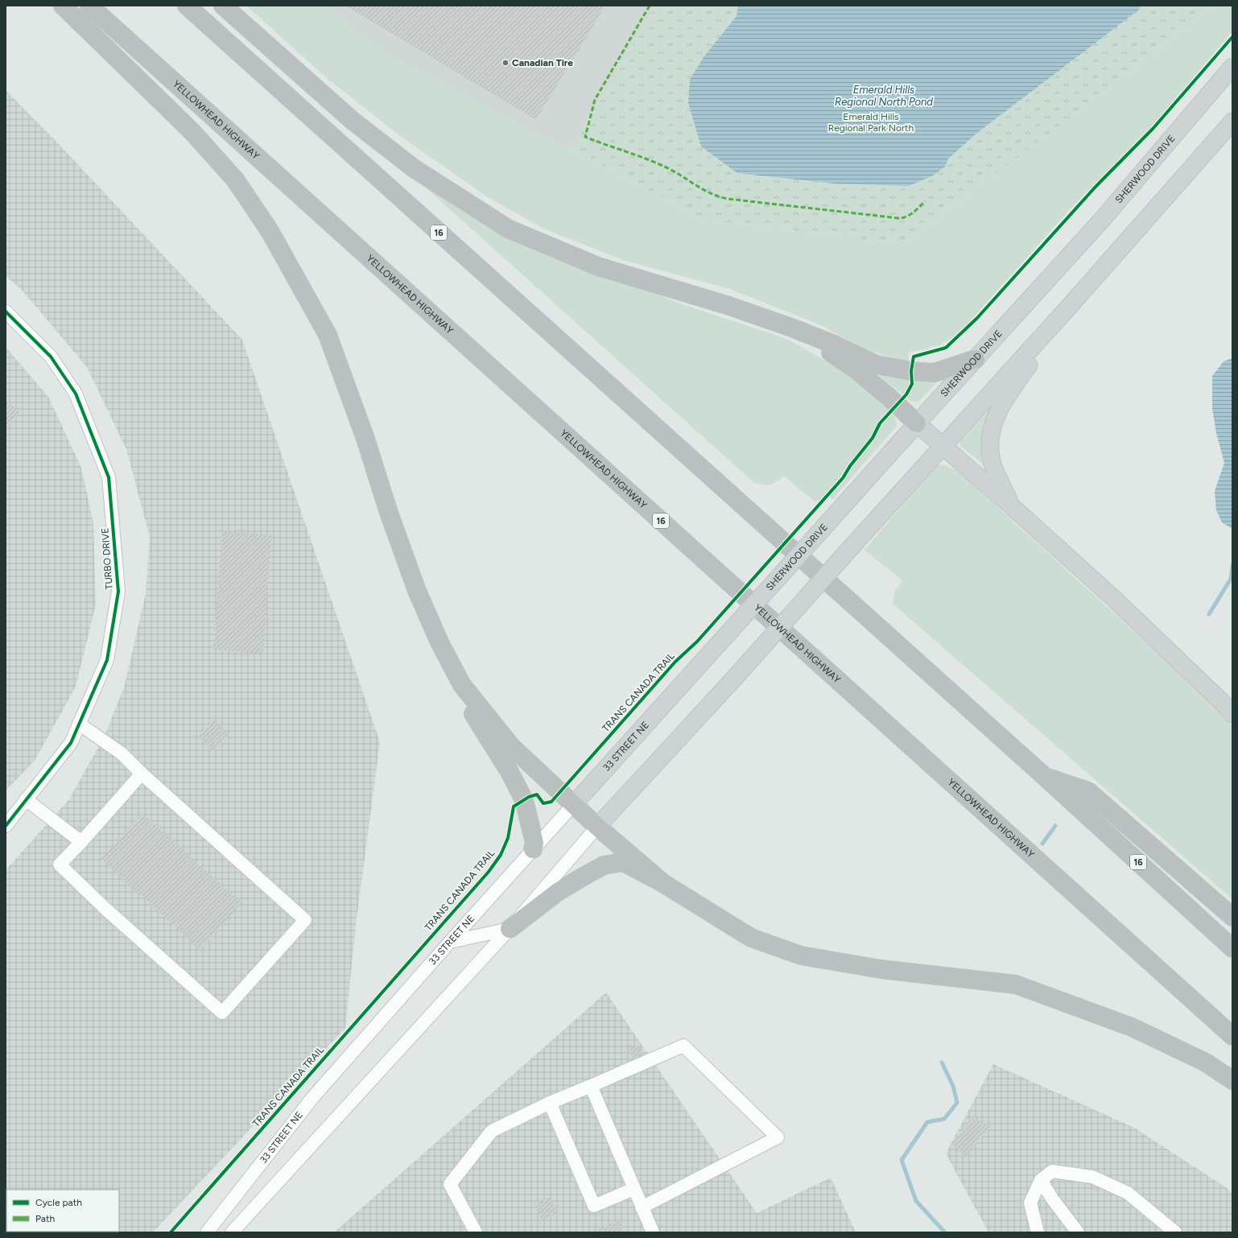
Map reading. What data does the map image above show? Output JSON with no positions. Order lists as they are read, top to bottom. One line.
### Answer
{"streets":{"highway":["YELLOWHEAD HIGHWAY","16"],"main road":["SHERWOOD DRIVE","33 STREET NE"],"street":["TURBO DRIVE"],"cycle path":["TRANS CANADA TRAIL"]},"crossings":[["SHERWOOD DRIVE","33 STREET NE"]],"water":["Emerald Hills Regional North Pond"],"parks":["Emerald Hills Regional Park North"],"places":["Canadian Tire"],"legend":["Cycle path","Path"]}
